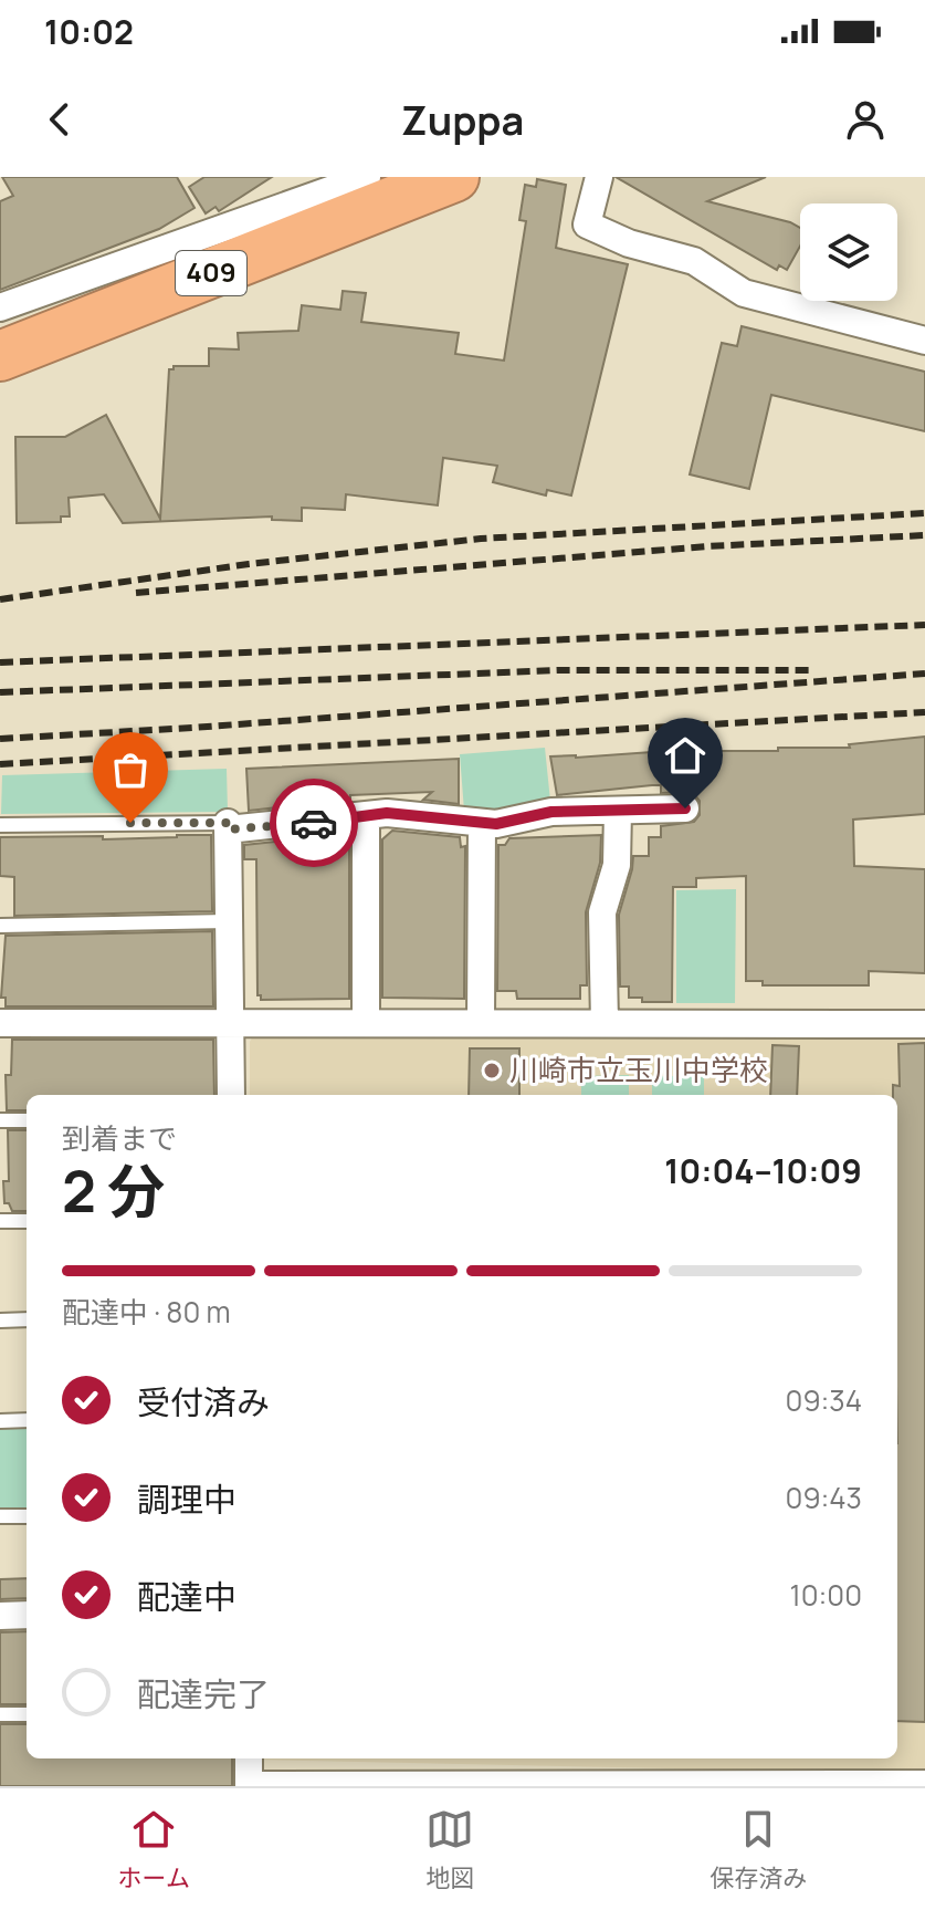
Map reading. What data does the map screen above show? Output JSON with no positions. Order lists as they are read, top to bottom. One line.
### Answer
{"streets":{"highway":["409"]},"places":["川崎市立玉川中学校"],"page":{"status":"10:02","header":"Zuppa","heading":["2 分","到着まで","10:04–10:09"],"bar":"配達中 · 80 m","list":[["受付済み","09:34"],["調理中","09:43"],["配達中","10:00"],"配達完了"],"tabs":["ホーム","地図","保存済み"]}}
